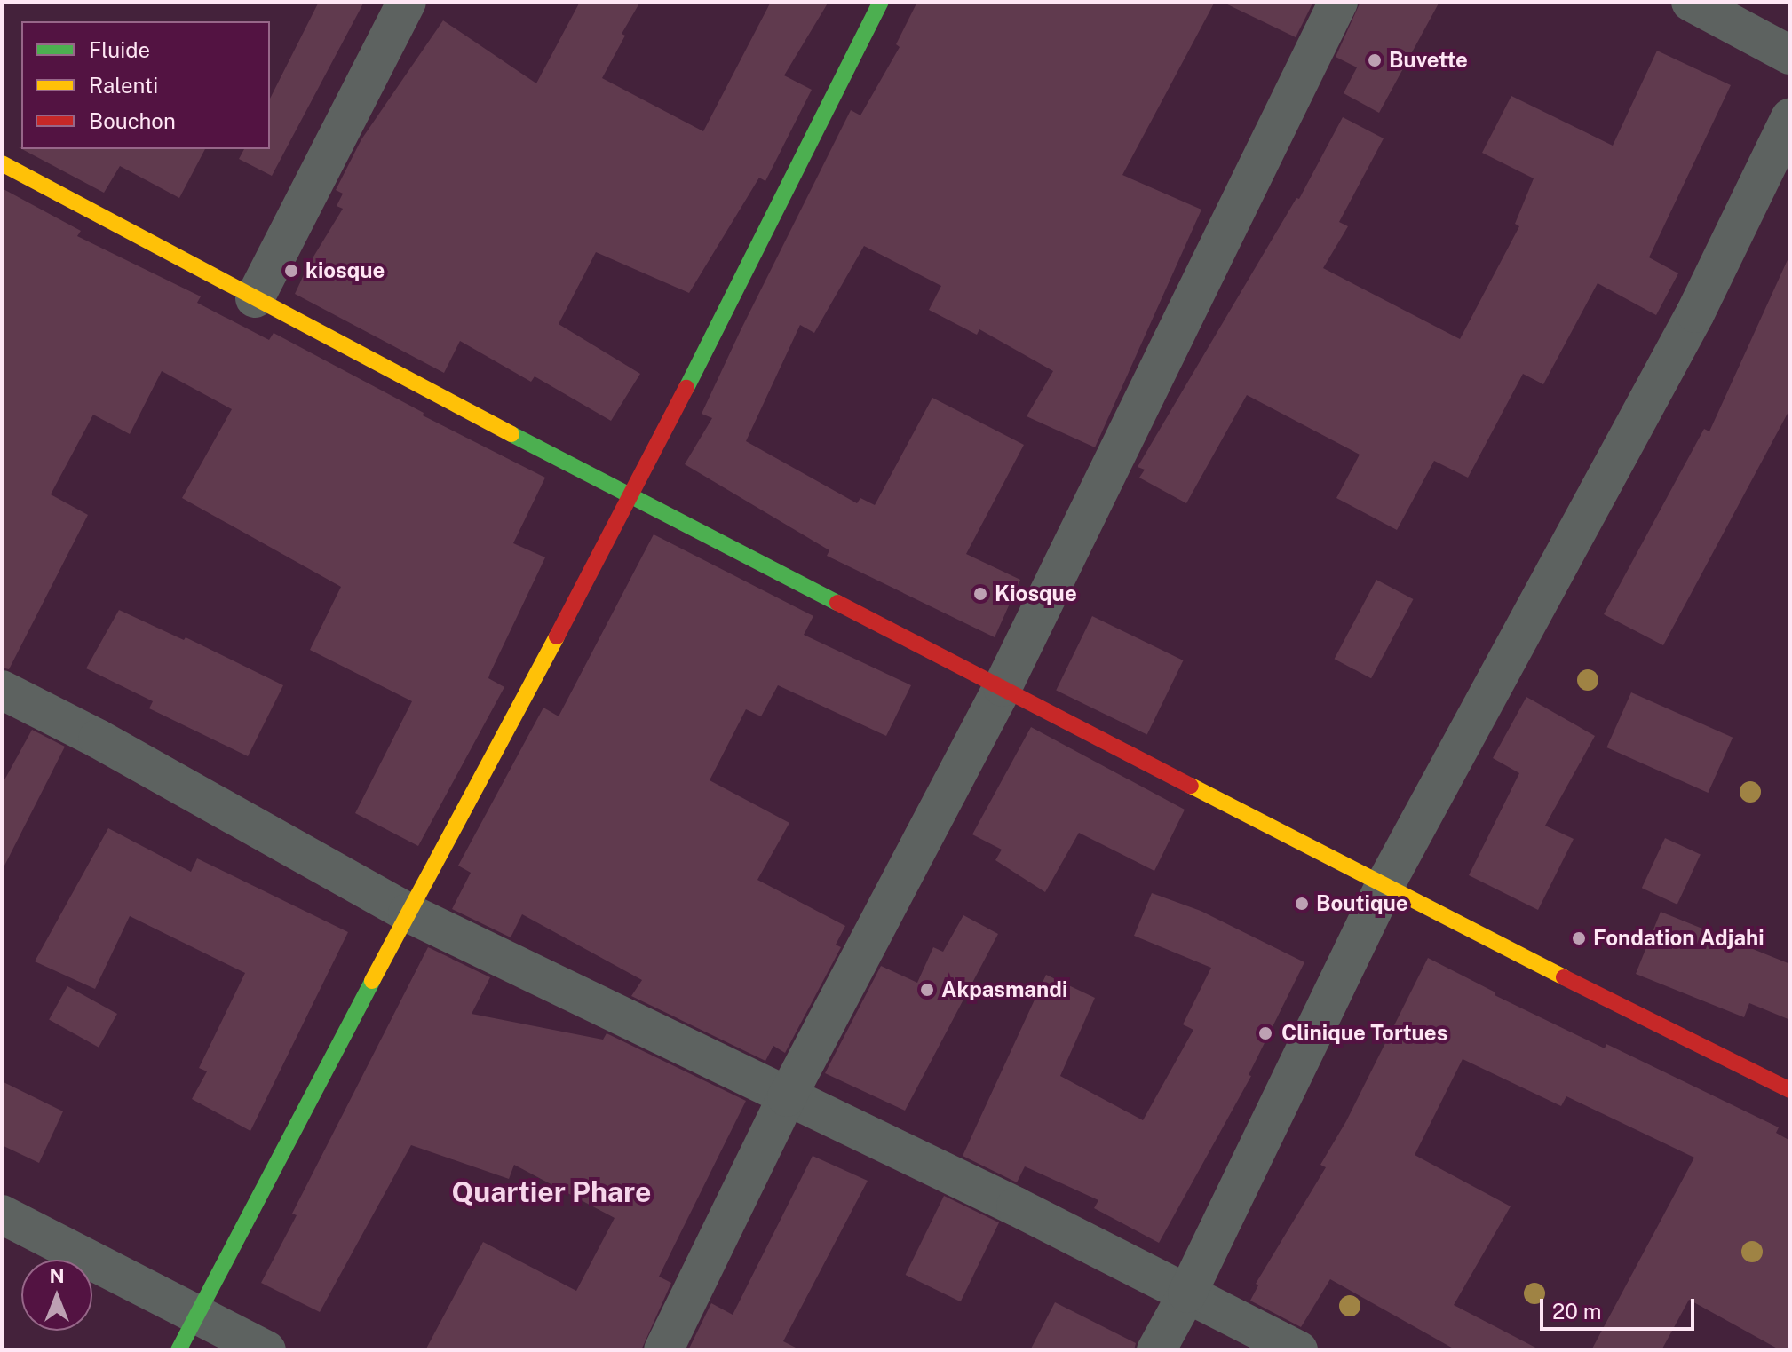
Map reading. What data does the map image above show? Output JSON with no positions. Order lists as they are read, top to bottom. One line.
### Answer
{"districts":["Quartier Phare"],"places":["Buvette","kiosque","Kiosque","Boutique","Fondation Adjahi","Akpasmandi","Clinique Tortues"],"legend":["Fluide","Ralenti","Bouchon"],"scale_bar":"20 m","north":"top"}
